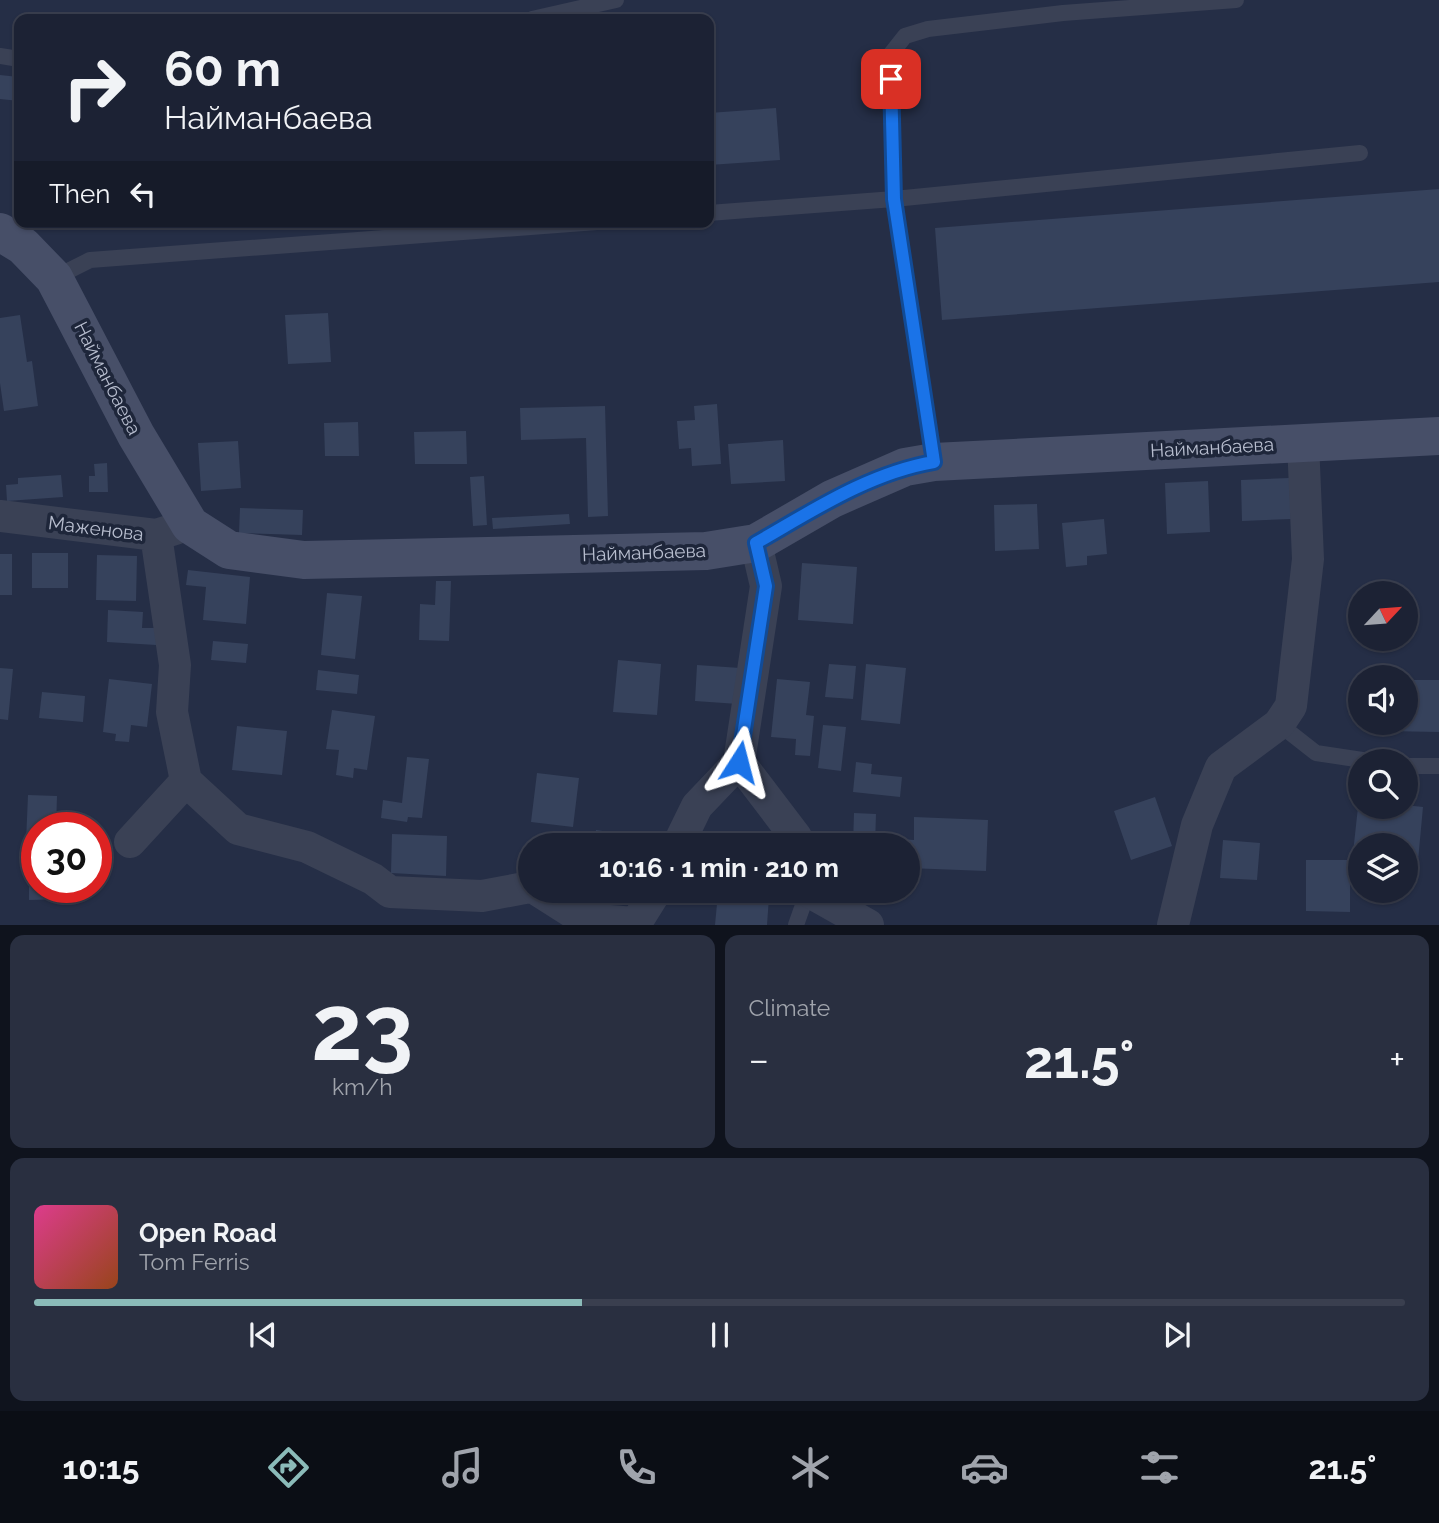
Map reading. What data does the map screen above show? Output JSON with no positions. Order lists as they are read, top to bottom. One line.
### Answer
{"streets":{"main road":["Найманбаева"],"street":["Маженова"]},"crossings":[["Найманбаева","Маженова"]],"north":"top right","page":{"turn":["60 m","Найманбаева"],"then":"Then","limit":"30","trip":"10:16 · 1 min · 210 m","tile":[["23","km/h"],"Climate"],"heat":["−","21.5°","+"],"song":["Open Road","Tom Ferris"],"tabs":["10:15","21.5°"]}}
